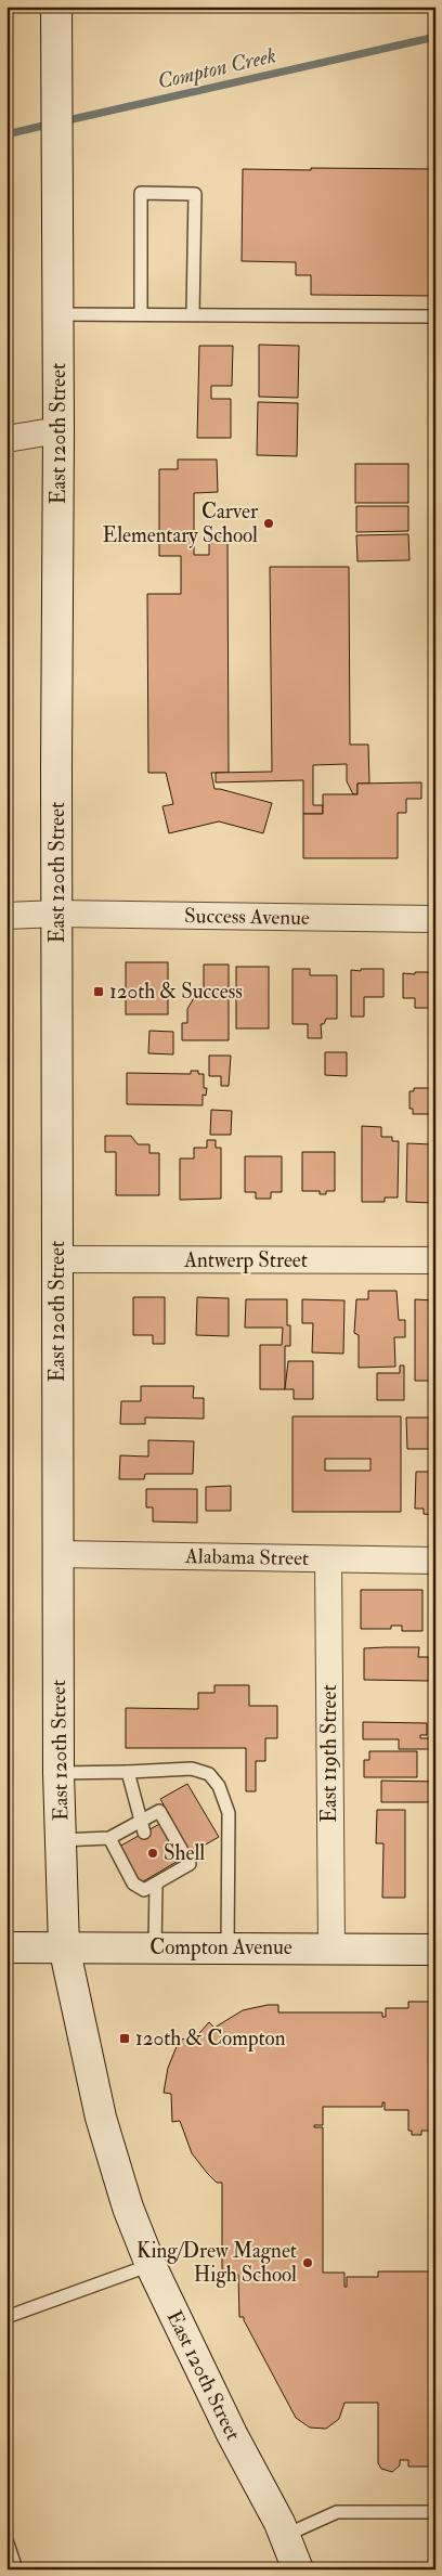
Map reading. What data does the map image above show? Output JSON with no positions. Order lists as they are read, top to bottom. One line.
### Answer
{"streets":{"street":["East 120th Street","Success Avenue","Antwerp Street","Alabama Street","East 119th Street","Compton Avenue"]},"crossings":[["East 120th Street","Success Avenue"],["East 120th Street","Antwerp Street"],["East 120th Street","Alabama Street"],["East 120th Street","Compton Avenue"],["Alabama Street","East 119th Street"],["East 119th Street","Compton Avenue"]],"water":["Compton Creek"],"places":{"other":["Carver Elementary School","Shell","King/Drew Magnet High School"],"transit":["120th & Success","120th & Compton"]}}
